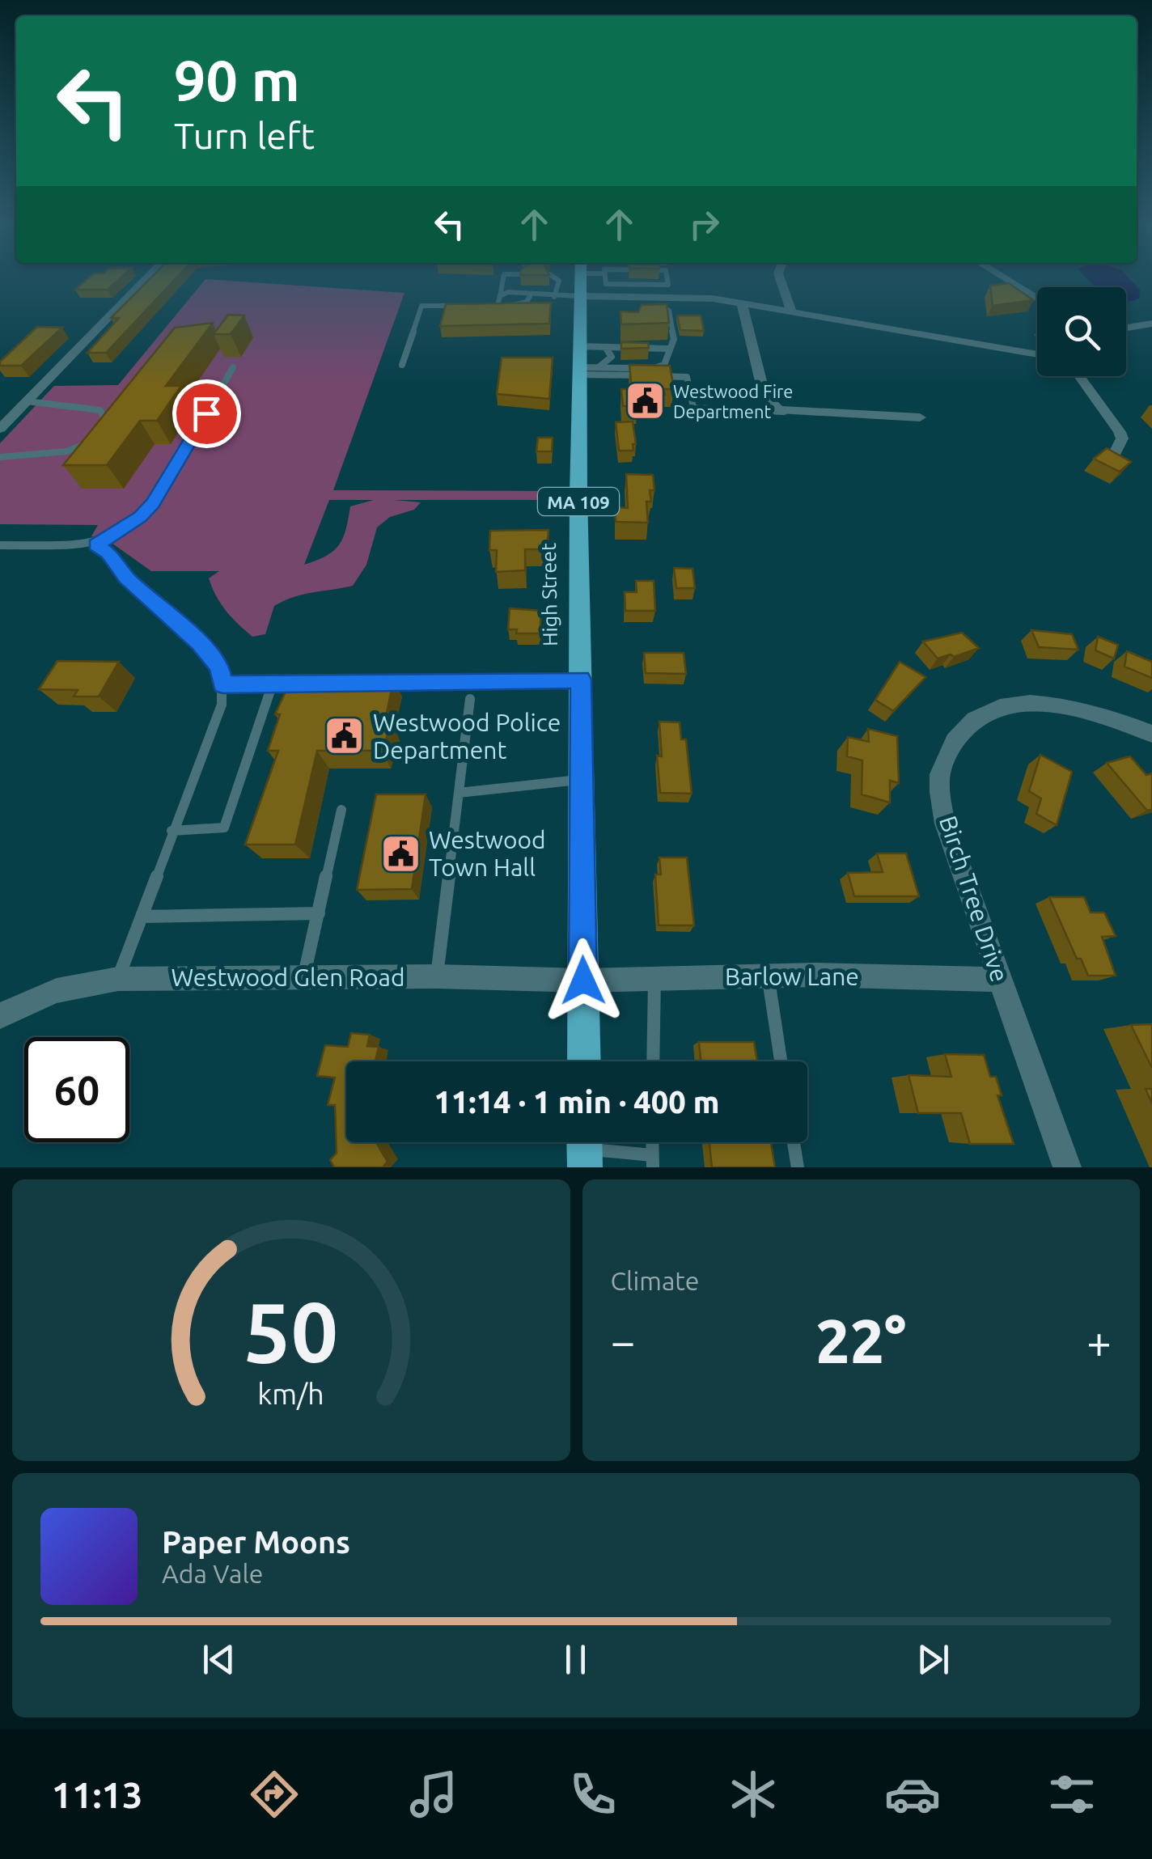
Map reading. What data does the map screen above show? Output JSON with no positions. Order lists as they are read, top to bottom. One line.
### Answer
{"streets":{"main road":["MA 109","High Street"],"street":["Birch Tree Drive","Barlow Lane","Westwood Glen Road"]},"crossings":[["High Street","Barlow Lane"],["High Street","Westwood Glen Road"],["Birch Tree Drive","Barlow Lane"],["Barlow Lane","Westwood Glen Road"]],"places":{"public building":["Westwood Fire Department","Westwood Police Department","Westwood Town Hall"]},"page":{"turn":["90 m","Turn left"],"limit":"60","trip":"11:14 · 1 min · 400 m","tile":"Climate","heat":["−","22°","+"],"song":["Paper Moons","Ada Vale"],"tabs":"11:13","gauge":["50","km/h"]}}
